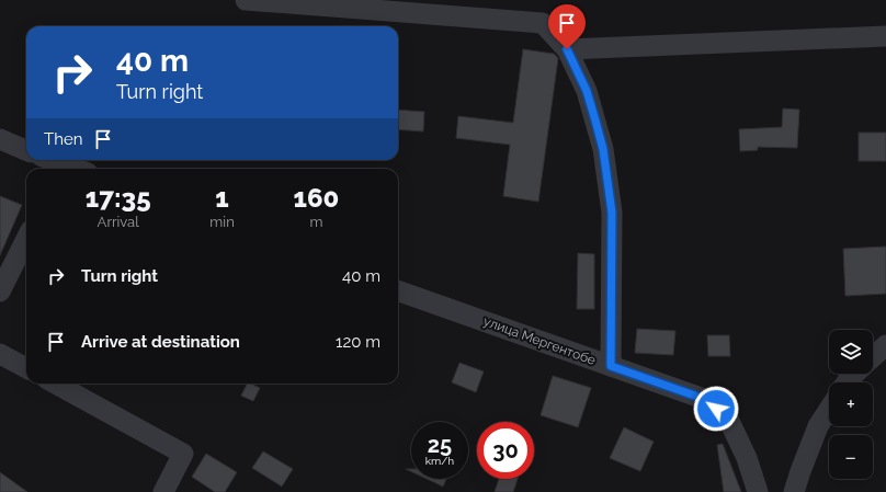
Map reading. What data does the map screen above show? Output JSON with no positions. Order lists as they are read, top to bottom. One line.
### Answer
{"streets":{"street":["улица Мергентобе"]},"page":{"turn":["40 m","Turn right"],"then":"Then","eta":["17:35","Arrival","1","min","160","m"],"list":[{"name":"Turn right","value":"40 m"},{"name":"Arrive at destination","value":"120 m"}],"map_buttons":["+","−"],"speed":"25 km/h","limit":"30"}}
